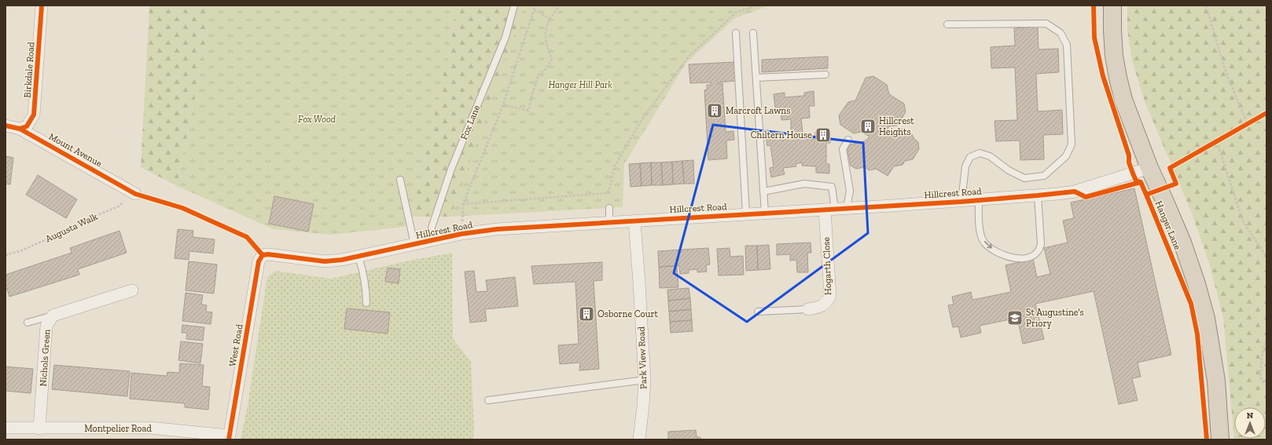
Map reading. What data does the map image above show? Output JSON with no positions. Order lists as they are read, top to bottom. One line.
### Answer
{"streets":{"highway":["Hanger Lane"],"street":["Birkdale Road","Mount Avenue","Hillcrest Road","Hogarth Close","West Road","Nichols Green","Park View Road","Montpelier Road"],"lane":["Fox Lane"],"path":["Augusta Walk"]},"crossings":[["Birkdale Road","Mount Avenue"],["Fox Lane","Hillcrest Road"],["Mount Avenue","Augusta Walk"],["Hillcrest Road","Hanger Lane"],["Hillcrest Road","Hogarth Close"],["Hillcrest Road","West Road"],["Hillcrest Road","Park View Road"],["West Road","Montpelier Road"],["Nichols Green","Montpelier Road"]],"parks":["Hanger Hill Park","Fox Wood"],"places":{"building":["Marcroft Lawns","Hillcrest Heights","Chiltern House","Osborne Court"],"school or university":["St Augustine's Priory"]},"north":"top"}
